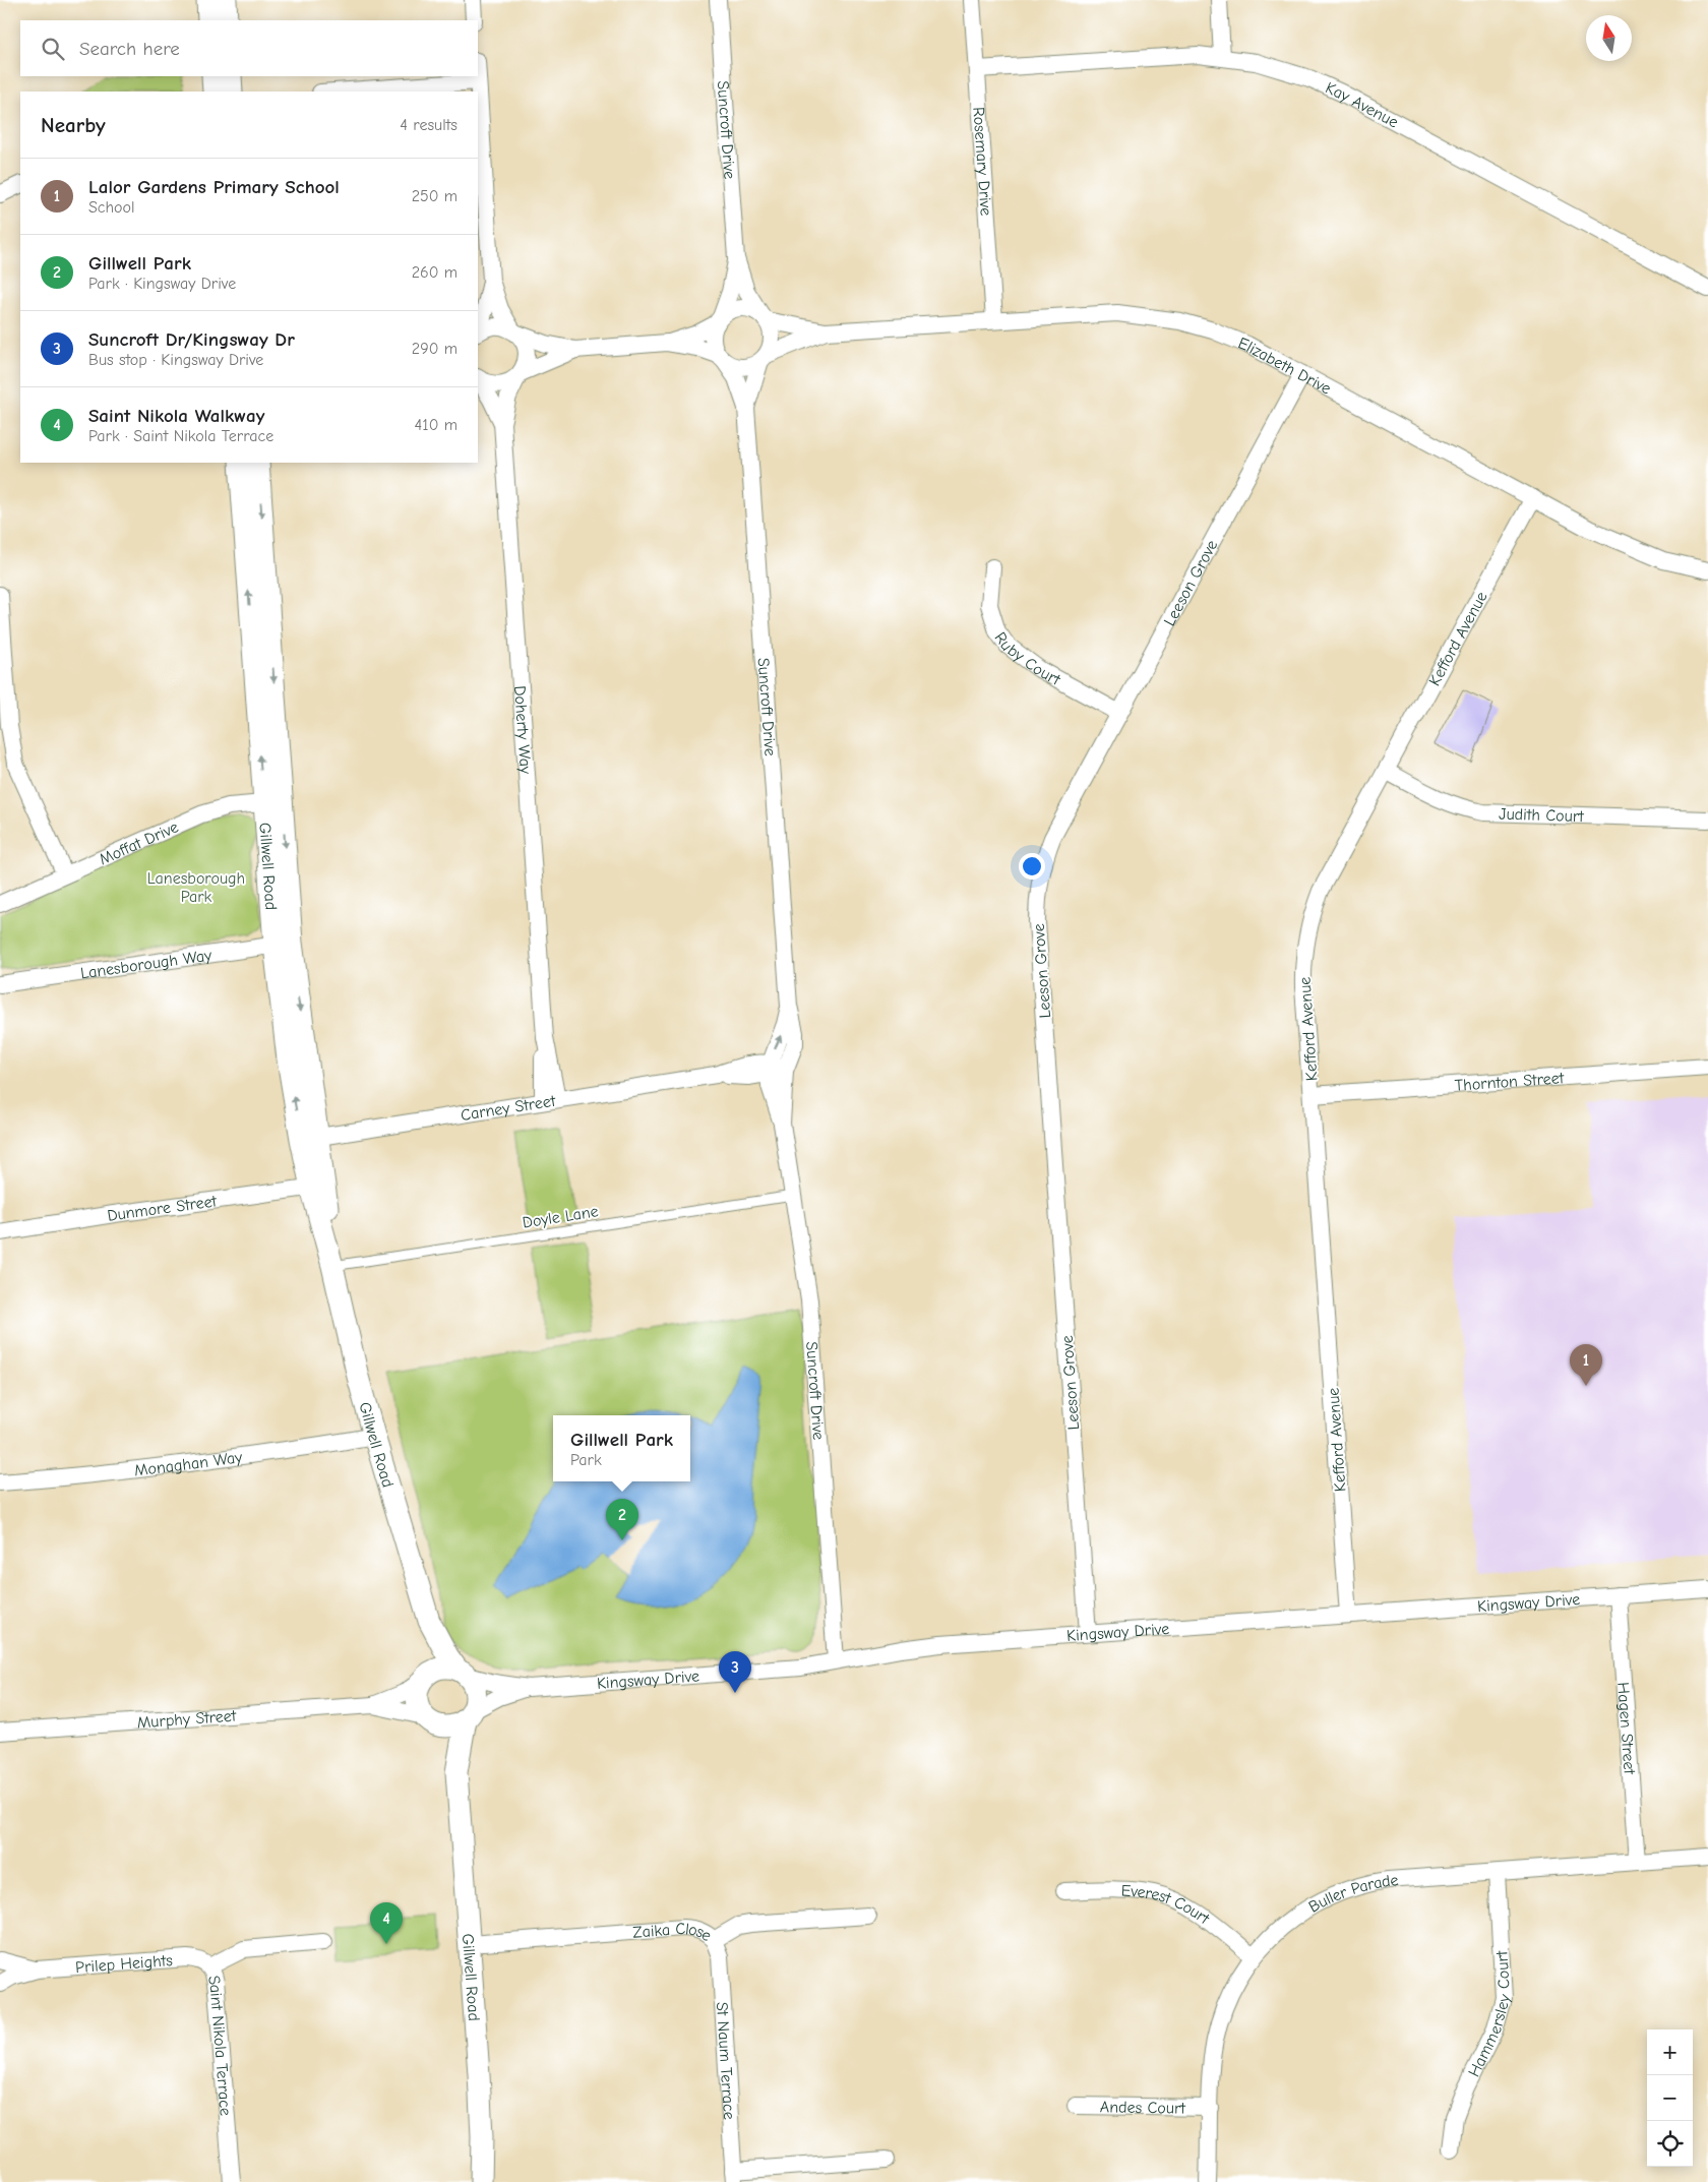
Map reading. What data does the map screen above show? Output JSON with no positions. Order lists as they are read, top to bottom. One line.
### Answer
{"streets":{"street":["Kay Avenue","Suncroft Drive","Rosemary Drive","Elizabeth Drive","Leeson Grove","Kefford Avenue","Ruby Court","Doherty Way","Judith Court","Moffat Drive","Gillwell Road","Lanesborough Way","Thornton Street","Carney Street","Dunmore Street","Monaghan Way","Kingsway Drive","Murphy Street","Hagen Street","Buller Parade","Everest Court","Zaika Close","Prilep Heights","Hammersley Court","Saint Nikola Terrace","St Naum Terrace","Andes Court"],"lane":["Doyle Lane"]},"crossings":[["Kay Avenue","Rosemary Drive"],["Suncroft Drive","Elizabeth Drive"],["Suncroft Drive","Carney Street"],["Suncroft Drive","Doyle Lane"],["Suncroft Drive","Kingsway Drive"],["Rosemary Drive","Elizabeth Drive"],["Elizabeth Drive","Leeson Grove"],["Elizabeth Drive","Kefford Avenue"],["Leeson Grove","Ruby Court"],["Leeson Grove","Kingsway Drive"],["Kefford Avenue","Judith Court"],["Kefford Avenue","Thornton Street"],["Kefford Avenue","Kingsway Drive"],["Doherty Way","Carney Street"],["Moffat Drive","Gillwell Road"],["Gillwell Road","Lanesborough Way"],["Gillwell Road","Carney Street"],["Gillwell Road","Dunmore Street"],["Gillwell Road","Doyle Lane"],["Gillwell Road","Monaghan Way"],["Gillwell Road","Kingsway Drive"],["Gillwell Road","Murphy Street"],["Gillwell Road","Zaika Close"],["Kingsway Drive","Murphy Street"],["Kingsway Drive","Hagen Street"],["Hagen Street","Buller Parade"],["Buller Parade","Everest Court"],["Buller Parade","Hammersley Court"],["Buller Parade","Andes Court"],["Zaika Close","St Naum Terrace"],["Prilep Heights","Saint Nikola Terrace"]],"parks":["Lanesborough Park"],"north":"top","page":{"search":"Search here","heading":["Nearby","4 results"],"list":[{"mark":"1","name":"Lalor Gardens Primary School","note":"School","value":"250 m"},{"mark":"2","name":"Gillwell Park","note":"Park · Kingsway Drive","value":"260 m"},{"mark":"3","name":"Suncroft Dr/Kingsway Dr","note":"Bus stop · Kingsway Drive","value":"290 m"},{"mark":"4","name":"Saint Nikola Walkway","note":"Park · Saint Nikola Terrace","value":"410 m"}],"pins":["1","2","3","4"],"popup":["Gillwell Park","Park"],"map_buttons":["+","−"]}}
